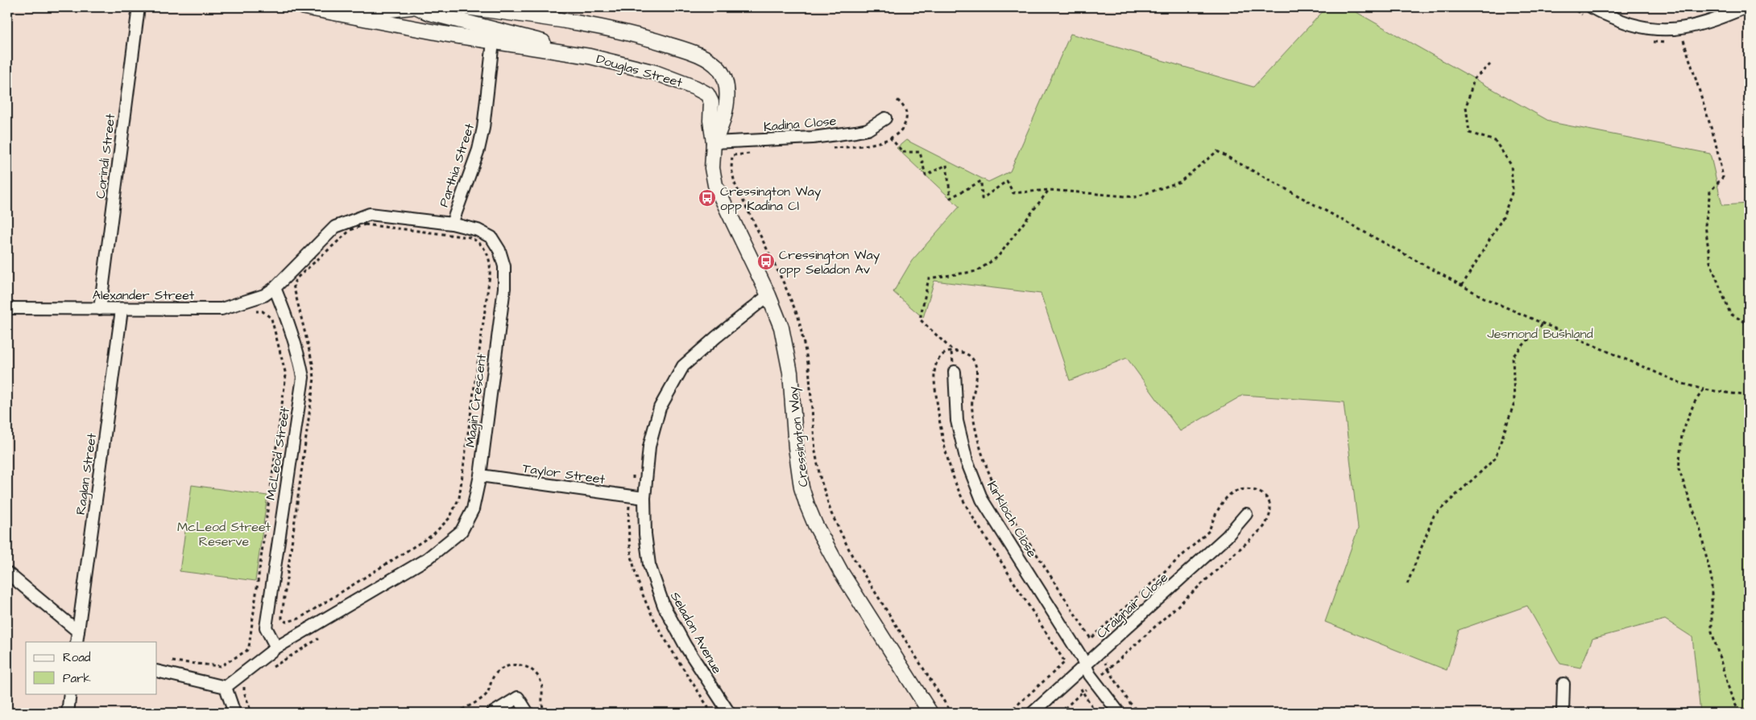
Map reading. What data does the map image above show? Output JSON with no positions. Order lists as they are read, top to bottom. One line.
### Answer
{"streets":{"street":["Douglas Street","Kadina Close","Corindi Street","Parthia Street","Alexander Street","Magin Crescent","Cressington Way","McLeod Street","Taylor Street","Raglan Street","Kirkloch Close","Craignair Close","Seladon Avenue"]},"crossings":[["Douglas Street","Kadina Close"],["Douglas Street","Parthia Street"],["Douglas Street","Cressington Way"],["Kadina Close","Cressington Way"],["Corindi Street","Alexander Street"],["Parthia Street","Magin Crescent"],["Alexander Street","Magin Crescent"],["Alexander Street","McLeod Street"],["Alexander Street","Raglan Street"],["Magin Crescent","McLeod Street"],["Magin Crescent","Taylor Street"],["Cressington Way","Seladon Avenue"],["Taylor Street","Seladon Avenue"],["Kirkloch Close","Craignair Close"]],"parks":["Jesmond Bushland","McLeod Street Reserve"],"places":{"bus stop":["Cressington Way opp Kadina Cl","Cressington Way opp Seladon Av"]},"legend":["Road","Park"]}
